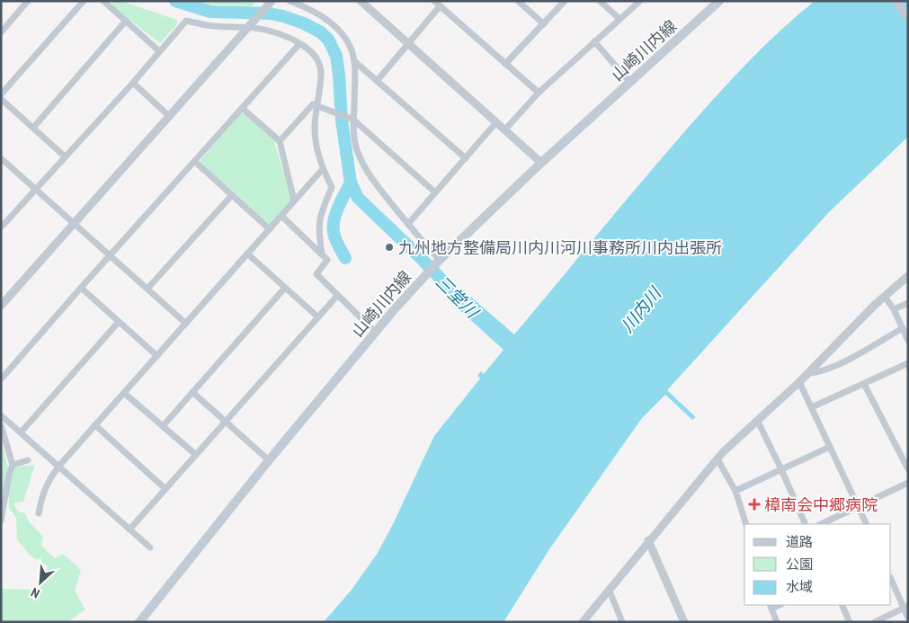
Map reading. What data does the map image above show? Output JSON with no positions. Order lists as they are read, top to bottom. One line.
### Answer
{"streets":{"main road":["山崎川内線"]},"water":["三堂川","川内川"],"places":{"other":["九州地方整備局川内川河川事務所川内出張所"],"health":["樟南会中郷病院"]},"legend":["道路","公園","水域"],"north":"bottom left"}
